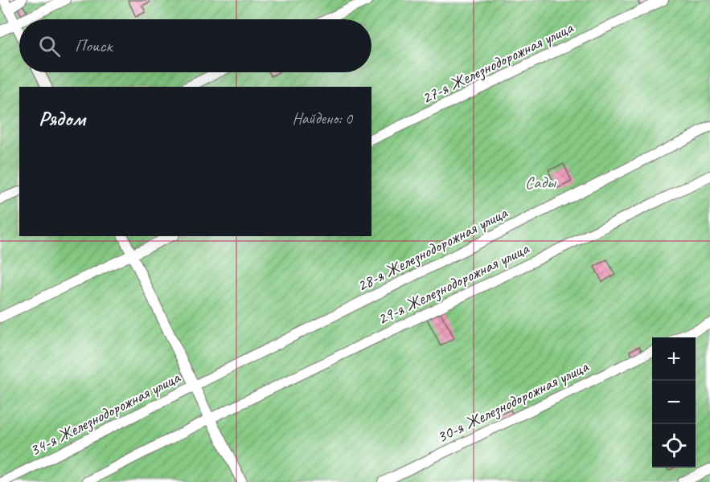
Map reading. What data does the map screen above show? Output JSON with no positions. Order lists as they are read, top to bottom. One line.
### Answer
{"streets":{"street":["27-я Железнодорожная улица","28-я Железнодорожная улица","29-я Железнодорожная улица","30-я Железнодорожная улица","34-я Железнодорожная улица"]},"crossings":[["28-я Железнодорожная улица","34-я Железнодорожная улица"]],"parks":["Сады"],"page":{"search":"Поиск","heading":["Рядом","Найдено: 0"],"map_buttons":["+","−"]}}
